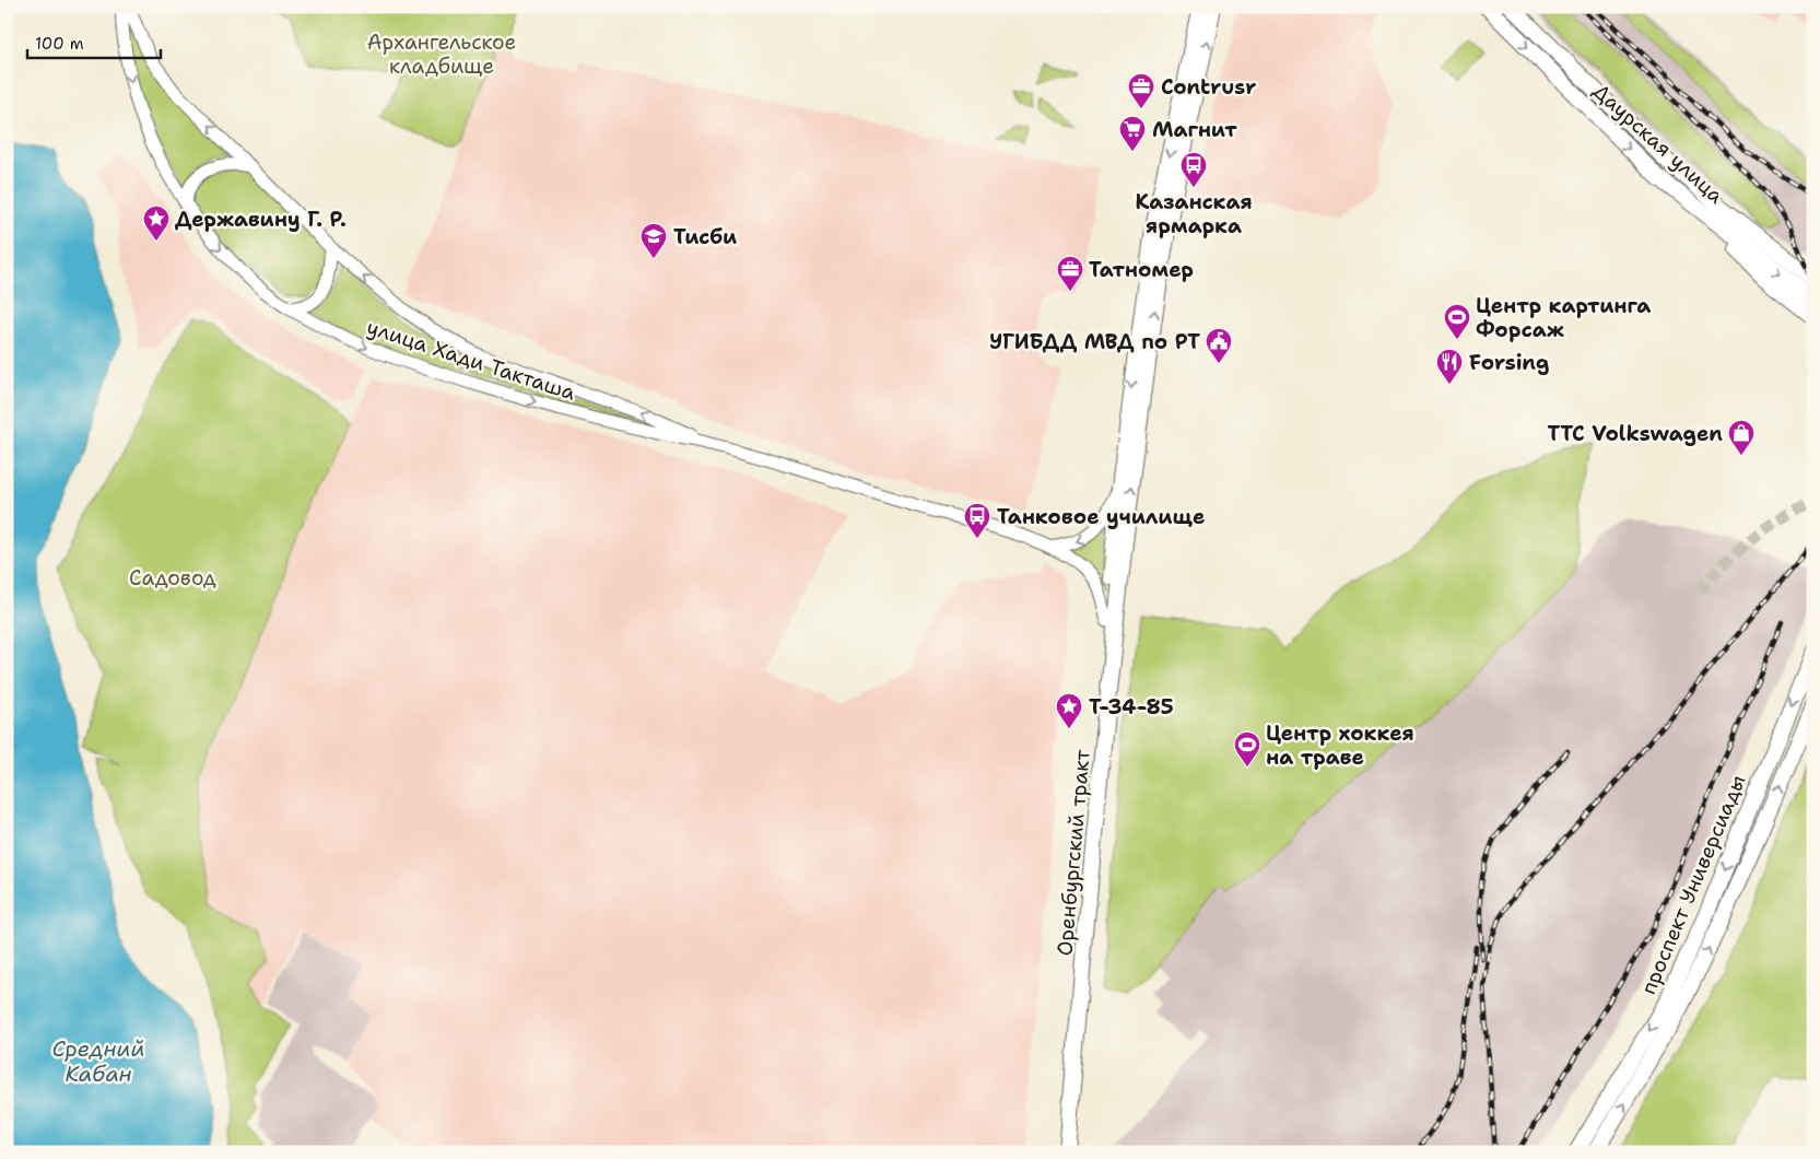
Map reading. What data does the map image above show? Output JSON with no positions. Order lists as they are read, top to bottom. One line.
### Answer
{"streets":{"main road":["Даурская улица","Оренбургский тракт","проспект Универсиады"],"street":["улица Хади Такташа"]},"crossings":[["улица Хади Такташа","Оренбургский тракт"]],"water":["Средний Кабан"],"parks":["Архангельское кладбище","Садовод"],"places":{"office":["Contrusr","Татномер"],"supermarket":["Магнит"],"bus stop":["Казанская ярмарка","Танковое училище"],"place":["Державину Г. Р.","T-34-85"],"school or university":["Тисби"],"sports":["Центр картинга Форсаж","Центр хоккея на траве"],"public building":["УГИБДД МВД по РТ"],"restaurant":["Forsing"],"shop":["ТТС Volkswagen"]},"scale_bar":"100 m"}
